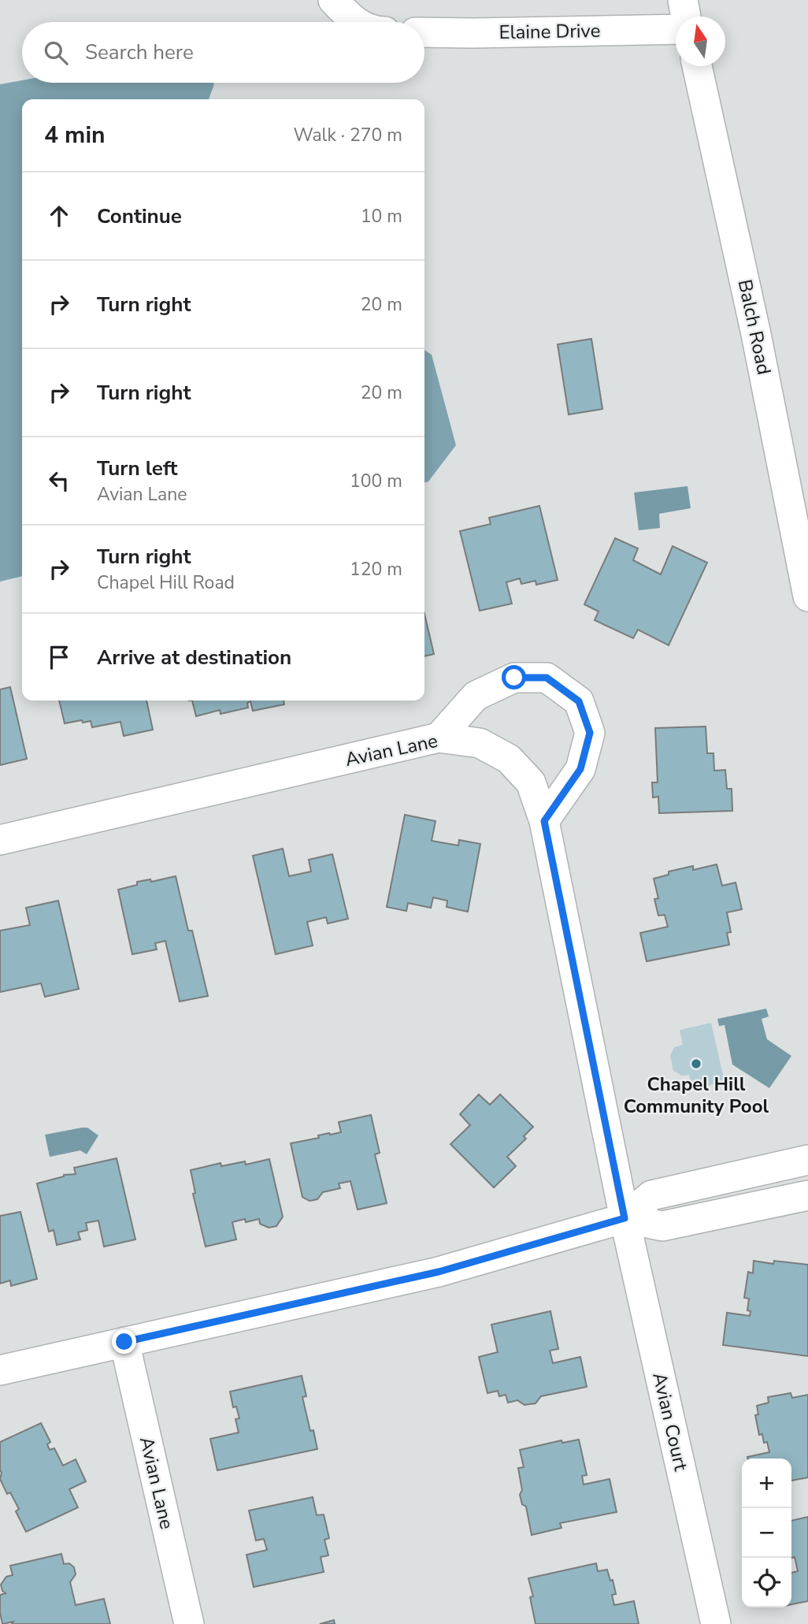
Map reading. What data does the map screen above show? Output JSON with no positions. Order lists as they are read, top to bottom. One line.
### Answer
{"streets":{"street":["Elaine Drive","Balch Road","Avian Lane","Avian Court"]},"crossings":[["Avian Lane","Avian Court"]],"places":["Chapel Hill Community Pool"],"north":"top","page":{"search":"Search here","heading":["4 min","Walk · 270 m"],"list":[["Continue","10 m"],["Turn right","20 m"],["Turn right","20 m"],["Turn left","Avian Lane","100 m"],["Turn right","Chapel Hill Road","120 m"],"Arrive at destination"],"map_buttons":["+","−"]}}
